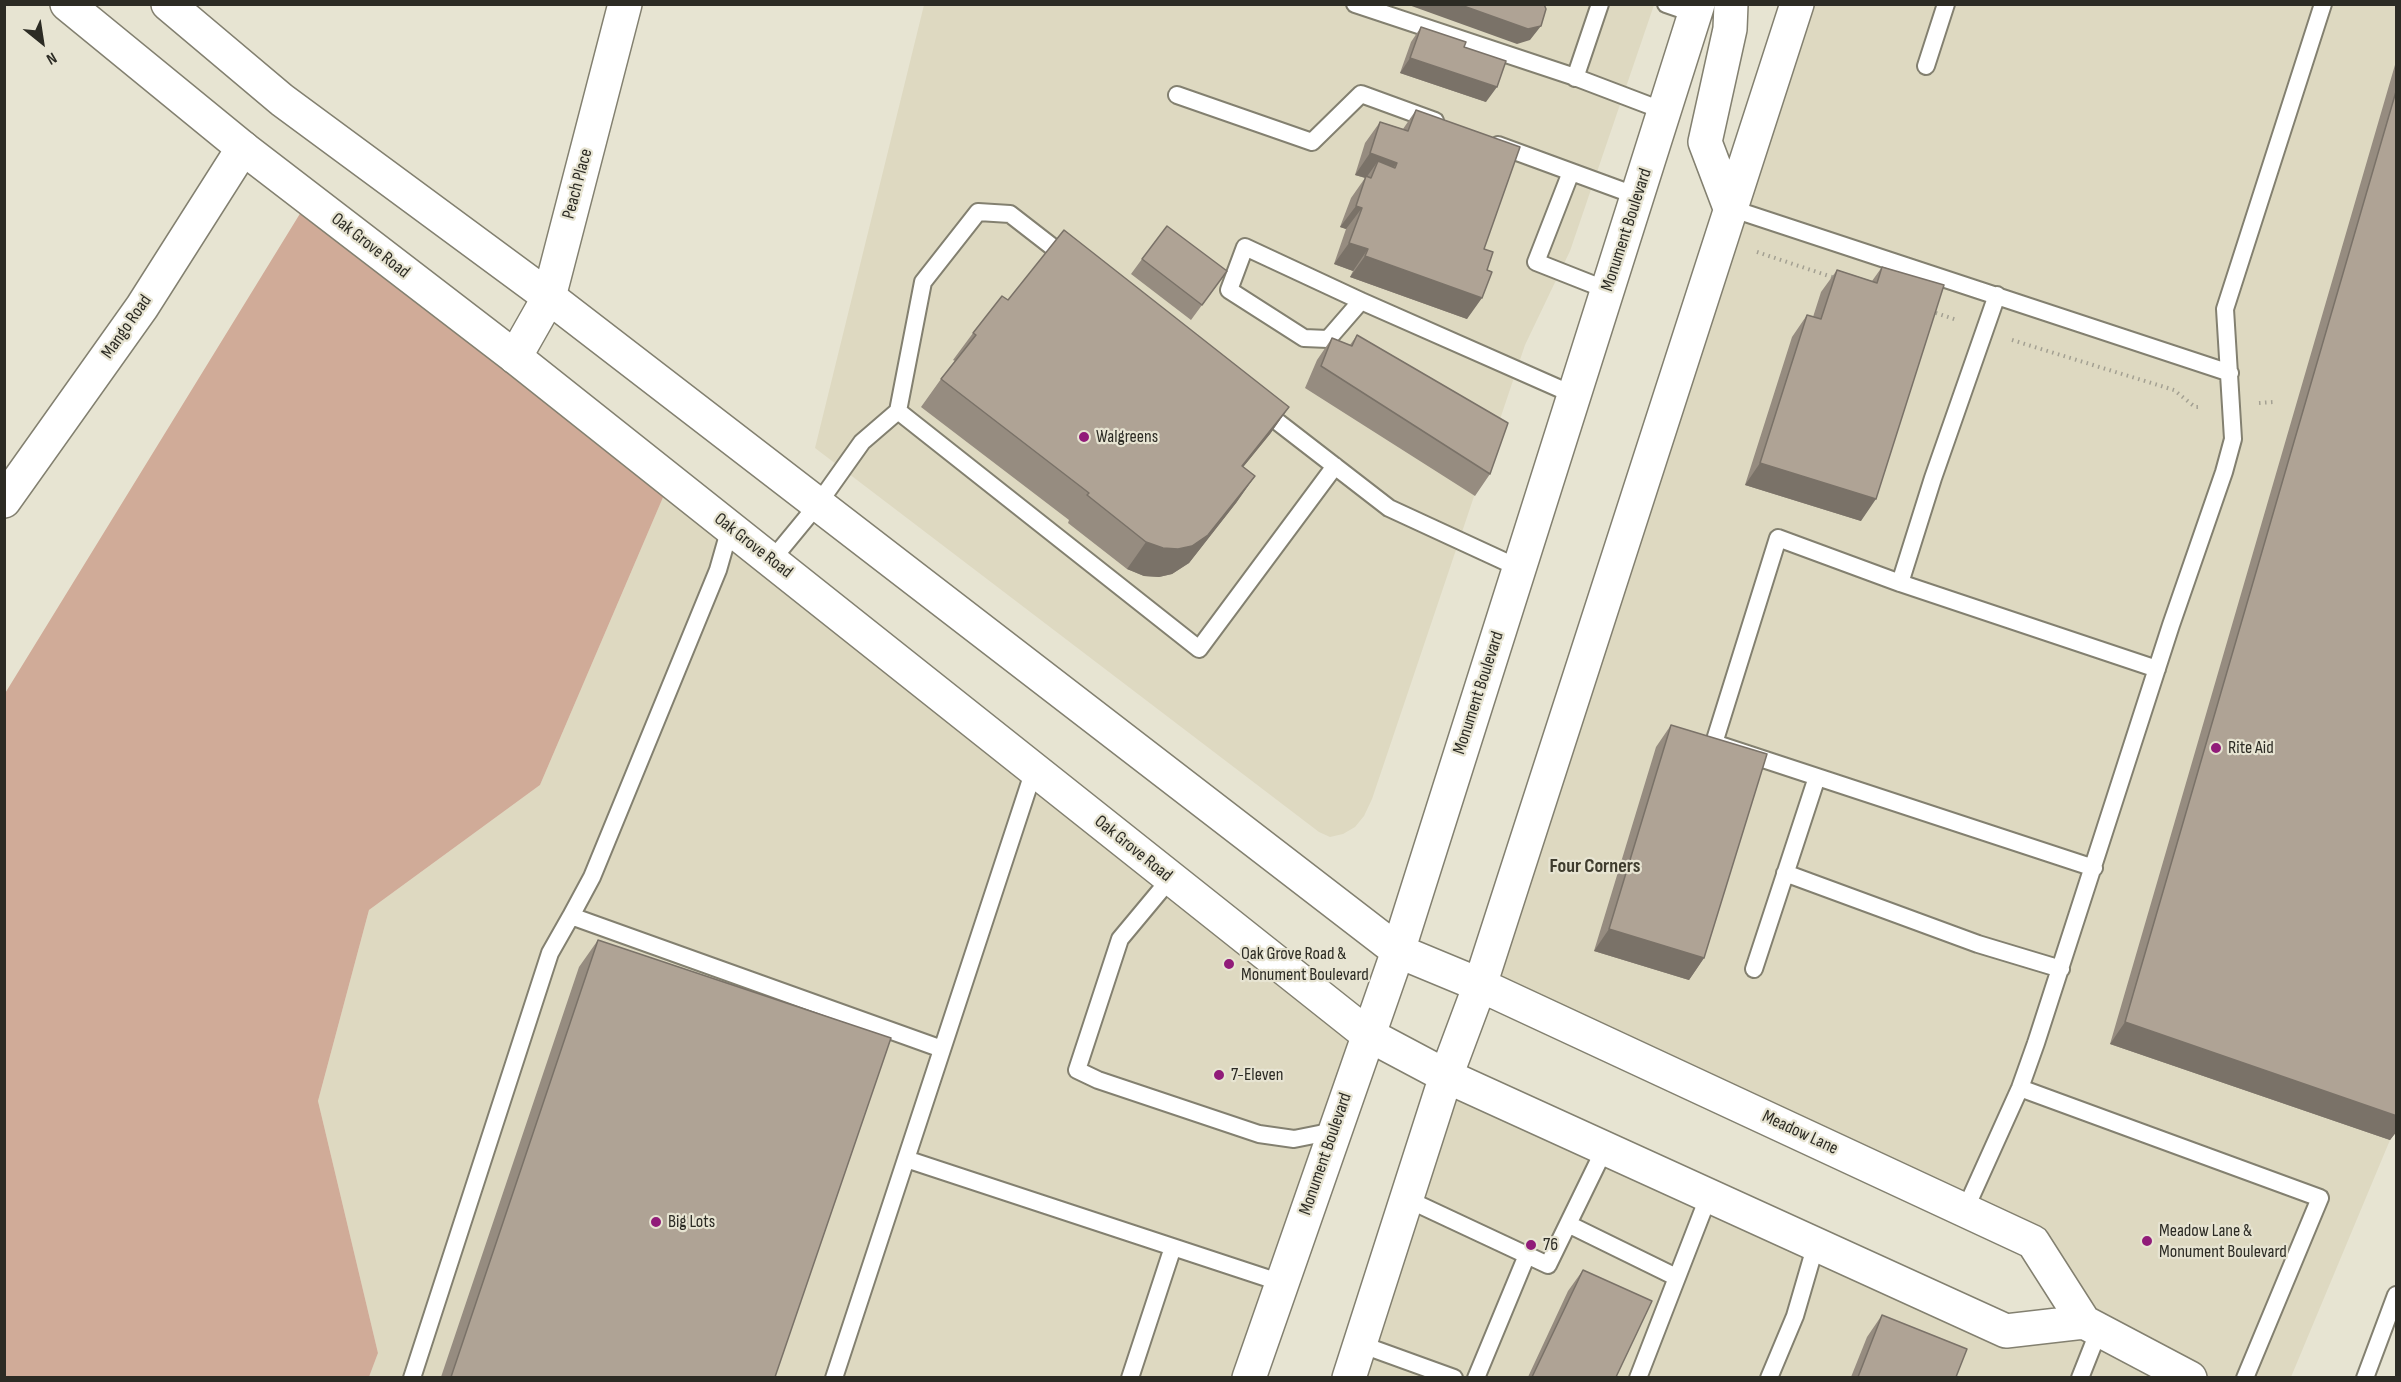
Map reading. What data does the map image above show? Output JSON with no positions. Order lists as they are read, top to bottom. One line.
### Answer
{"streets":{"main road":["Peach Place","Monument Boulevard","Oak Grove Road","Mango Road","Meadow Lane"]},"crossings":[["Peach Place","Oak Grove Road"],["Monument Boulevard","Oak Grove Road"],["Oak Grove Road","Mango Road"]],"districts":["Four Corners"],"places":["Walgreens","Rite Aid","Oak Grove Road & Monument Boulevard","7-Eleven","Big Lots","Meadow Lane & Monument Boulevard","76"],"north":"bottom right"}
